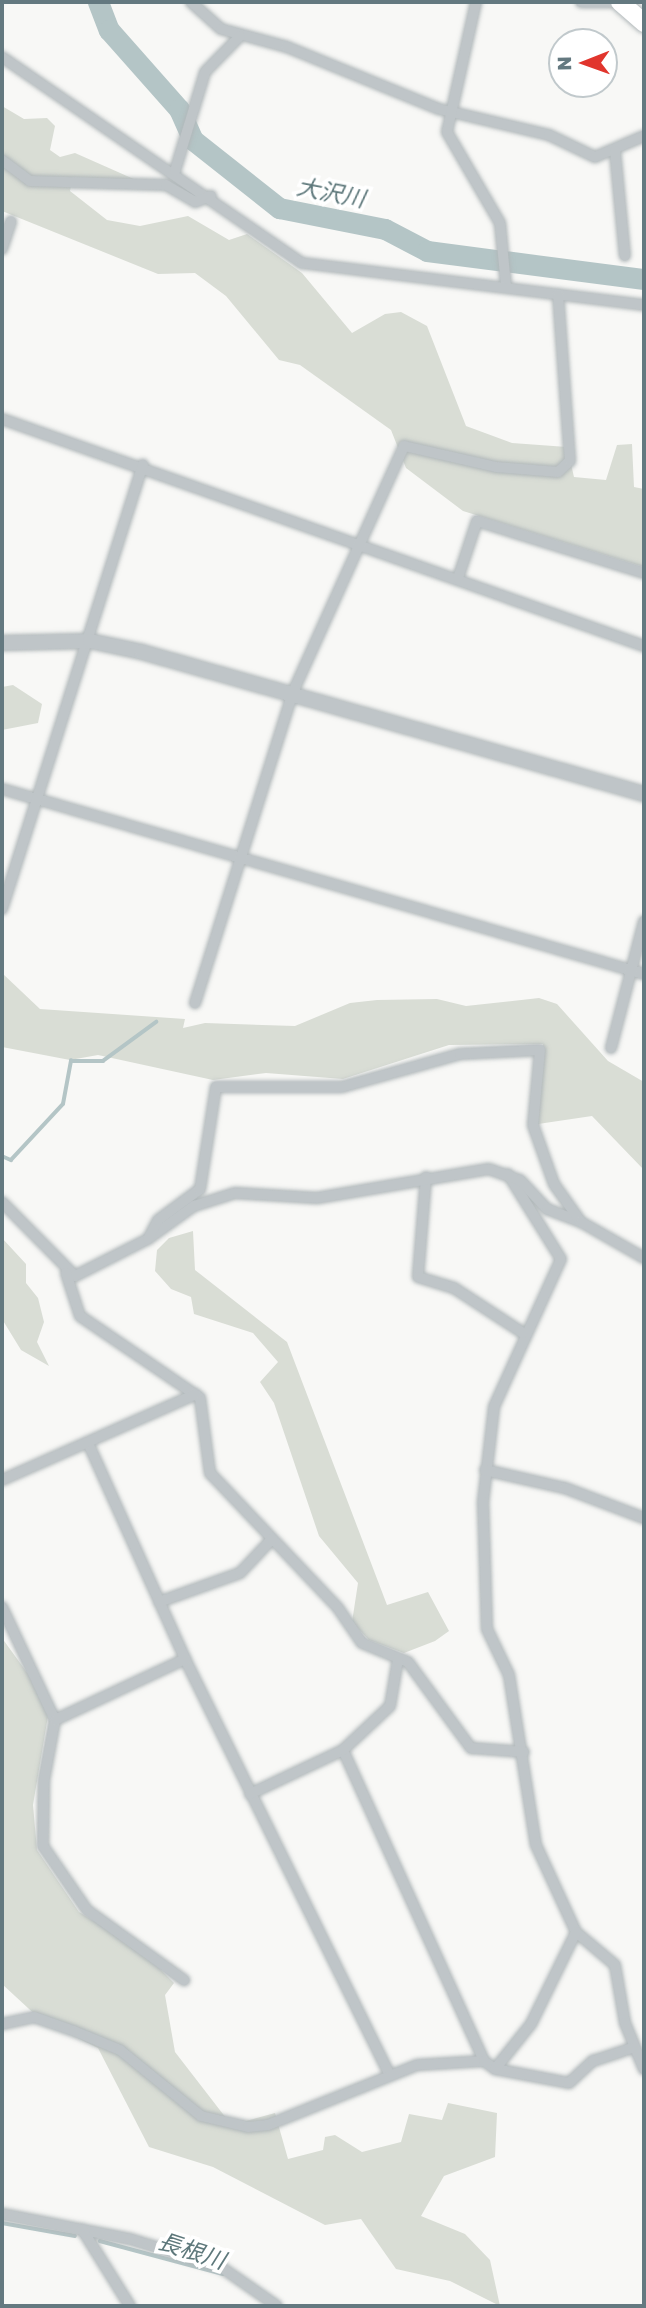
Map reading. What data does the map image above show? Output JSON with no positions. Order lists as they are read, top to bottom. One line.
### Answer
{"water":["大沢川","長根川"],"north":"left"}
